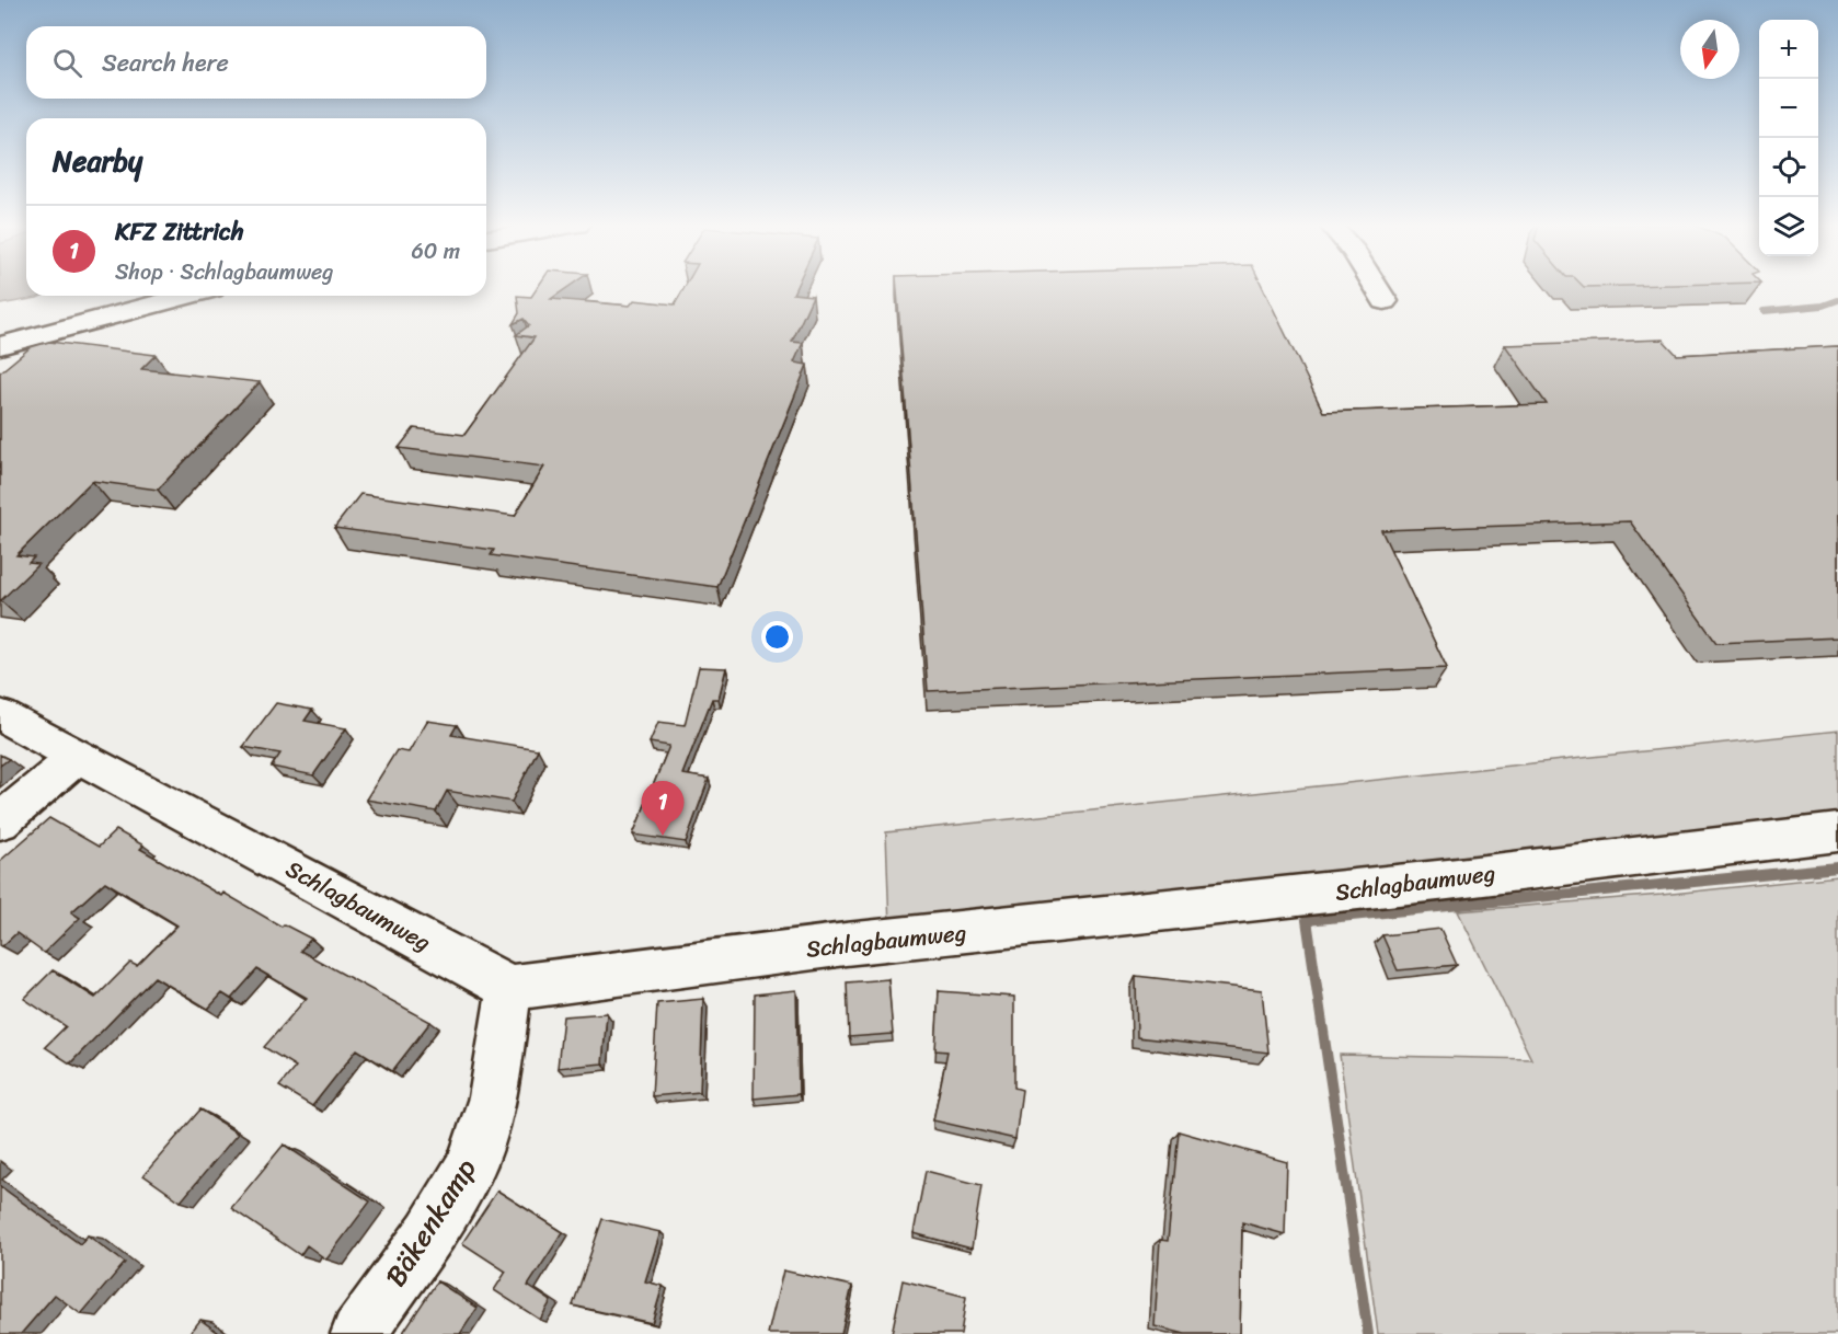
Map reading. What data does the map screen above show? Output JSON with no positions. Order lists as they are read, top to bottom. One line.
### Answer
{"streets":{"street":["Schlagbaumweg","Bäkenkamp"]},"crossings":[["Schlagbaumweg","Bäkenkamp"]],"north":"bottom","page":{"map_buttons":["+","−"],"search":"Search here","heading":"Nearby","list":[{"mark":"1","name":"KFZ Zittrich","note":"Shop · Schlagbaumweg","value":"60 m"}],"pins":"1"}}
